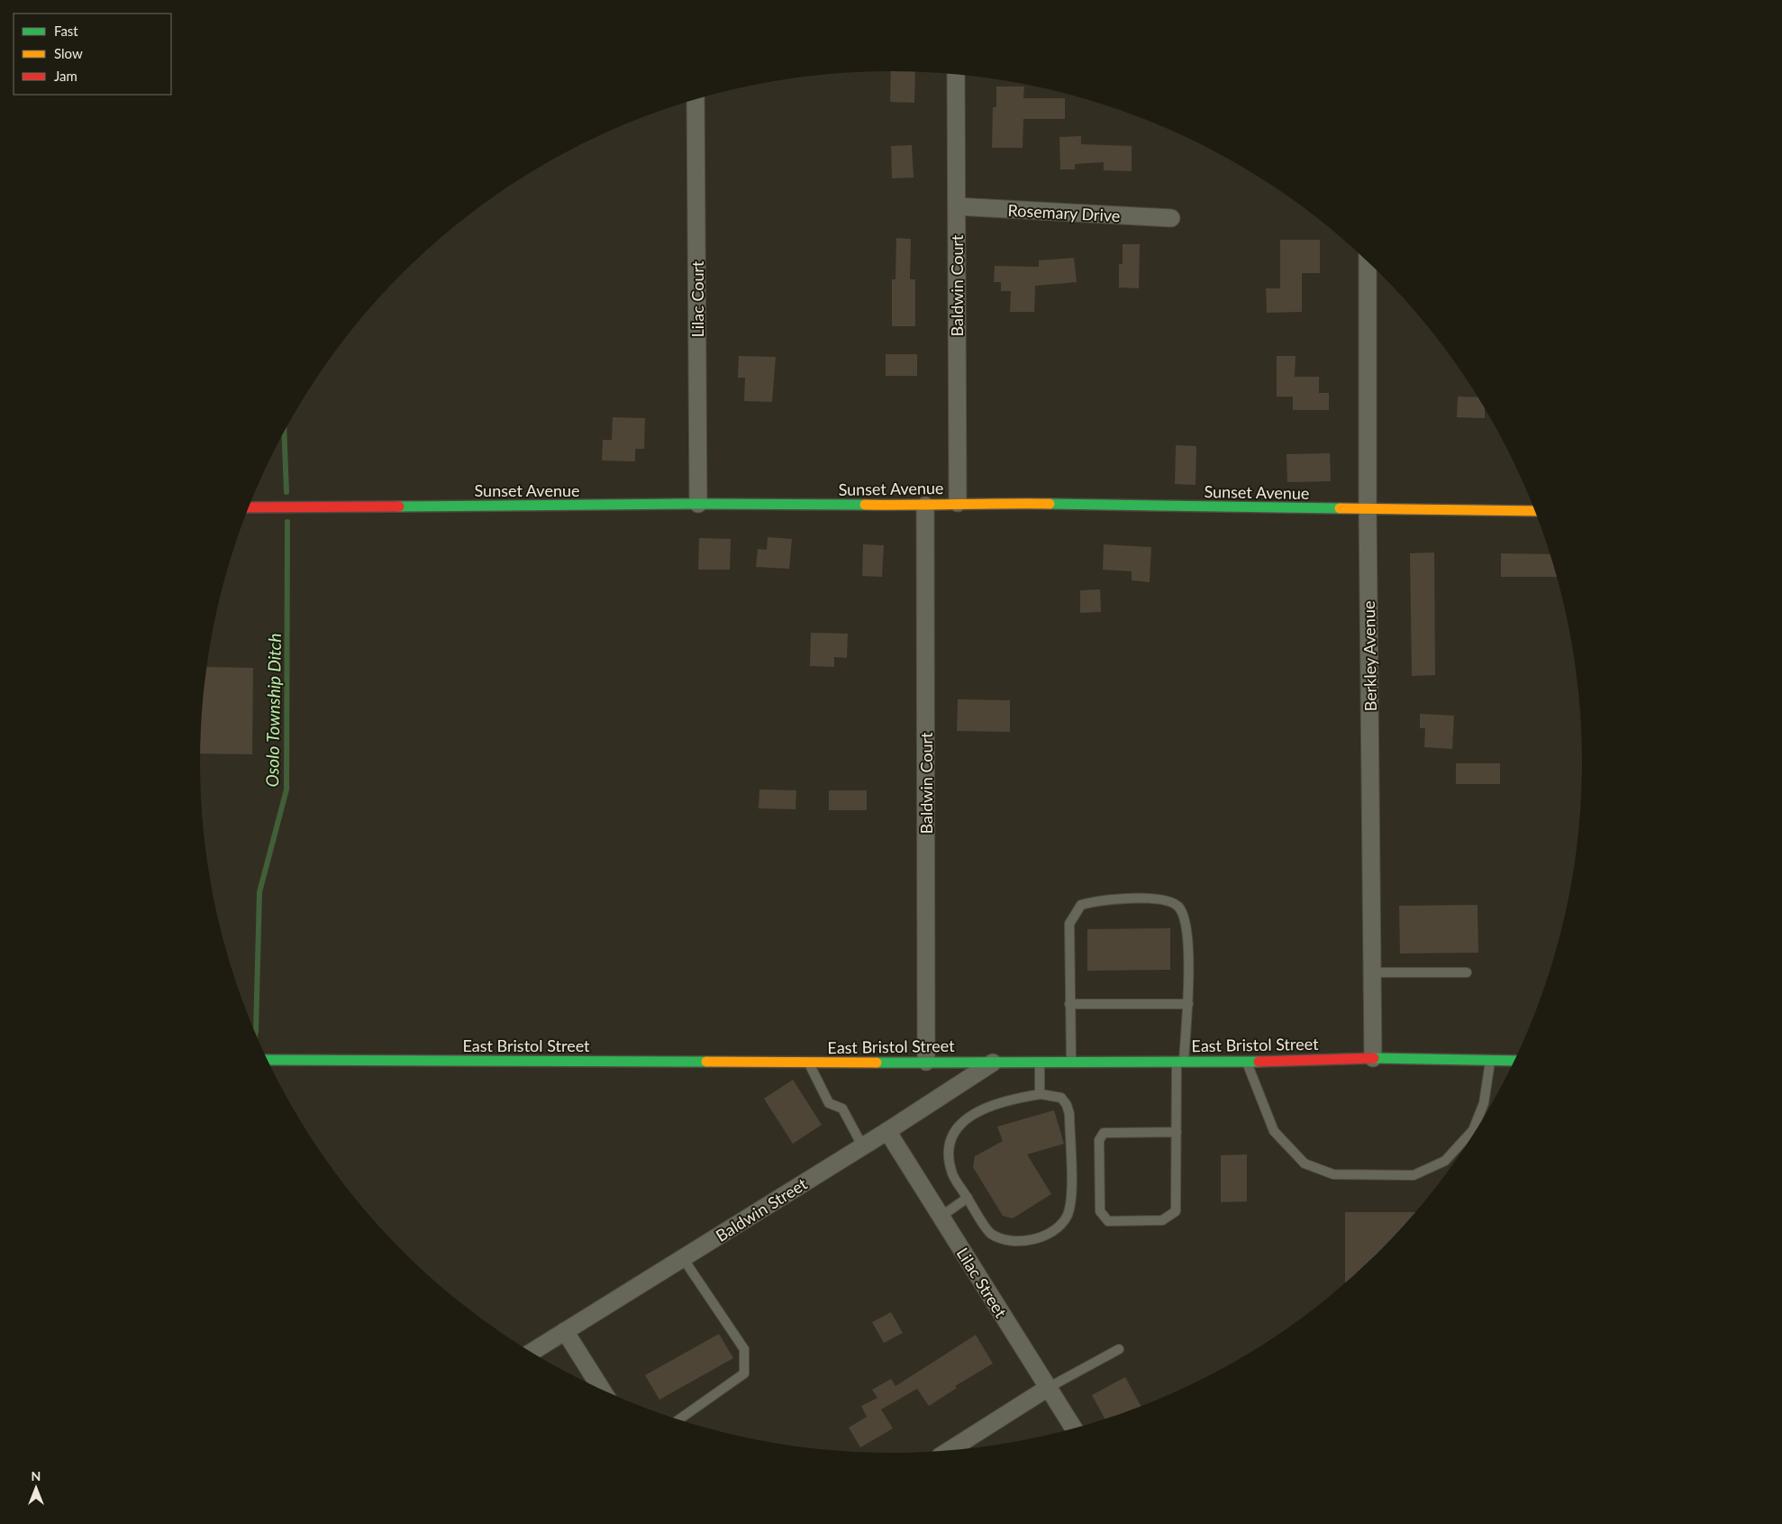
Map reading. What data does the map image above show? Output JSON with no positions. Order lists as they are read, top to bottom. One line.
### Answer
{"streets":{"street":["Rosemary Drive","Baldwin Court","Lilac Court","Sunset Avenue","Berkley Avenue","East Bristol Street","Baldwin Street","Lilac Street"]},"crossings":[["Rosemary Drive","Baldwin Court"],["Baldwin Court","Sunset Avenue"],["Baldwin Court","East Bristol Street"],["Lilac Court","Sunset Avenue"],["Sunset Avenue","Berkley Avenue"],["Berkley Avenue","East Bristol Street"],["East Bristol Street","Baldwin Street"],["Baldwin Street","Lilac Street"]],"water":["Osolo Township Ditch"],"legend":["Fast","Slow","Jam"],"north":"top"}
